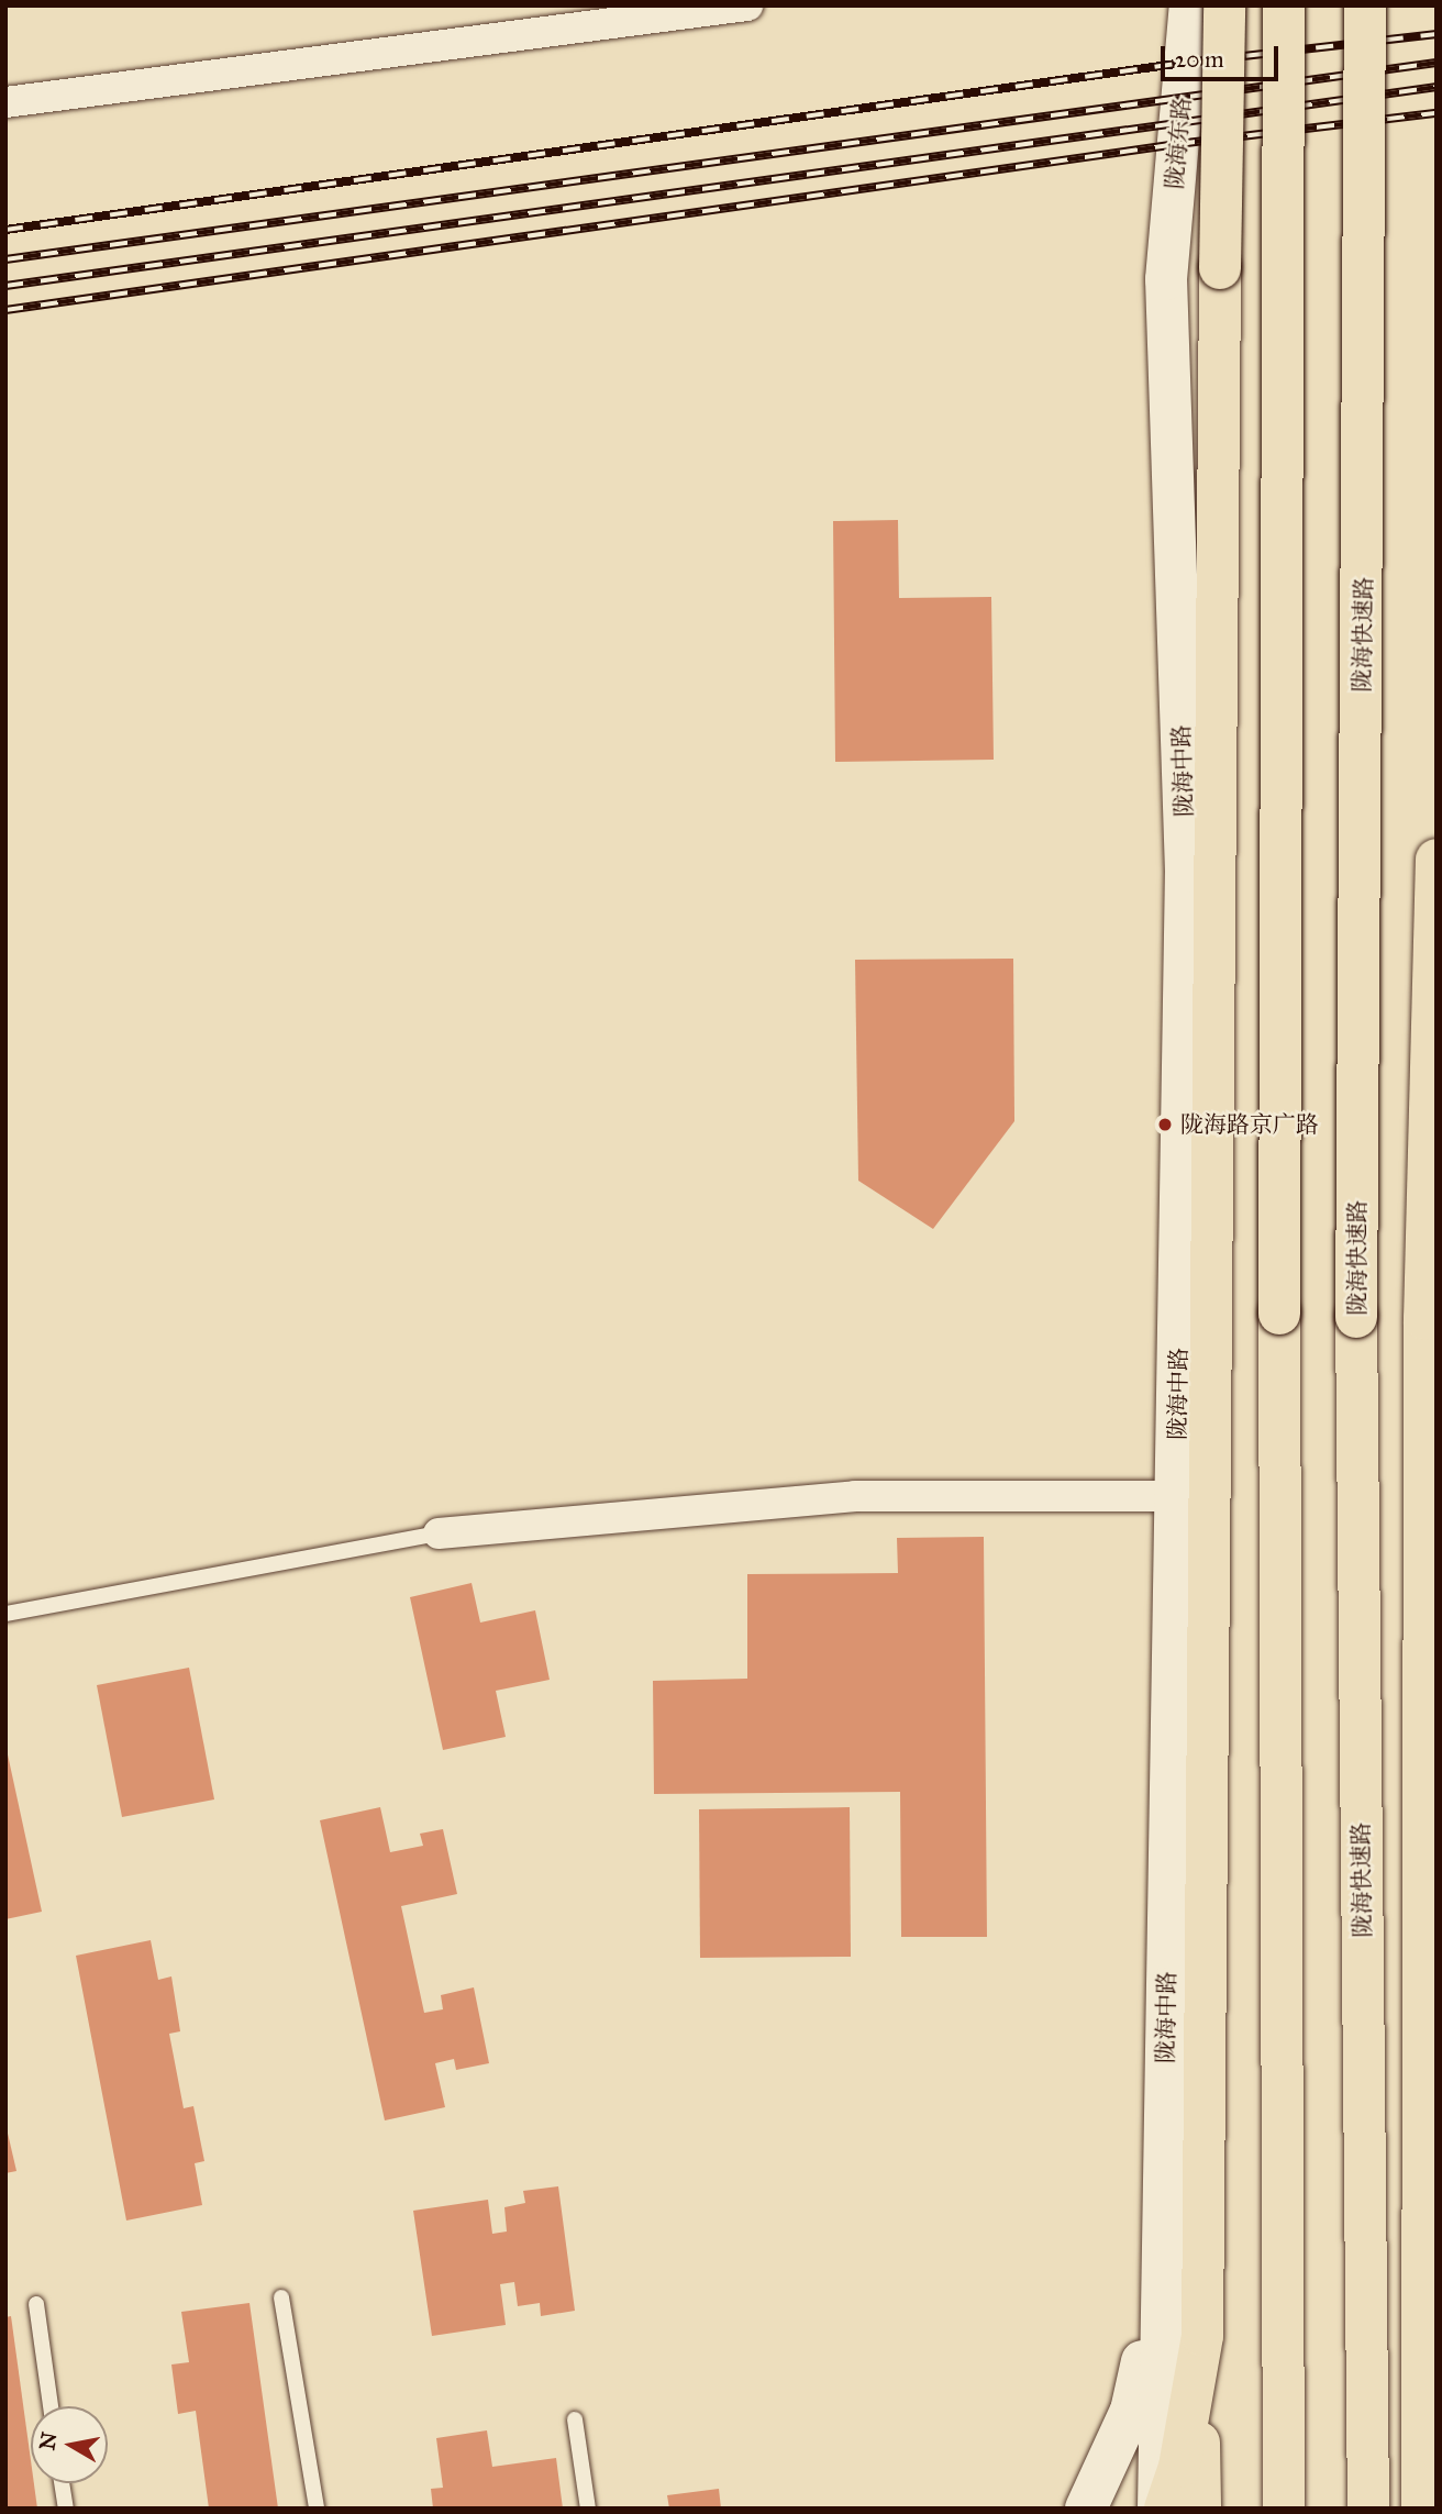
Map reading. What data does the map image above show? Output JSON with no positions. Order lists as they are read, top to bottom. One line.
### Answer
{"streets":{"highway":["陇海快速路"],"street":["陇海东路","陇海中路"]},"crossings":[["陇海东路","陇海中路"]],"places":["陇海路京广路"],"scale_bar":"20 m","north":"left"}
